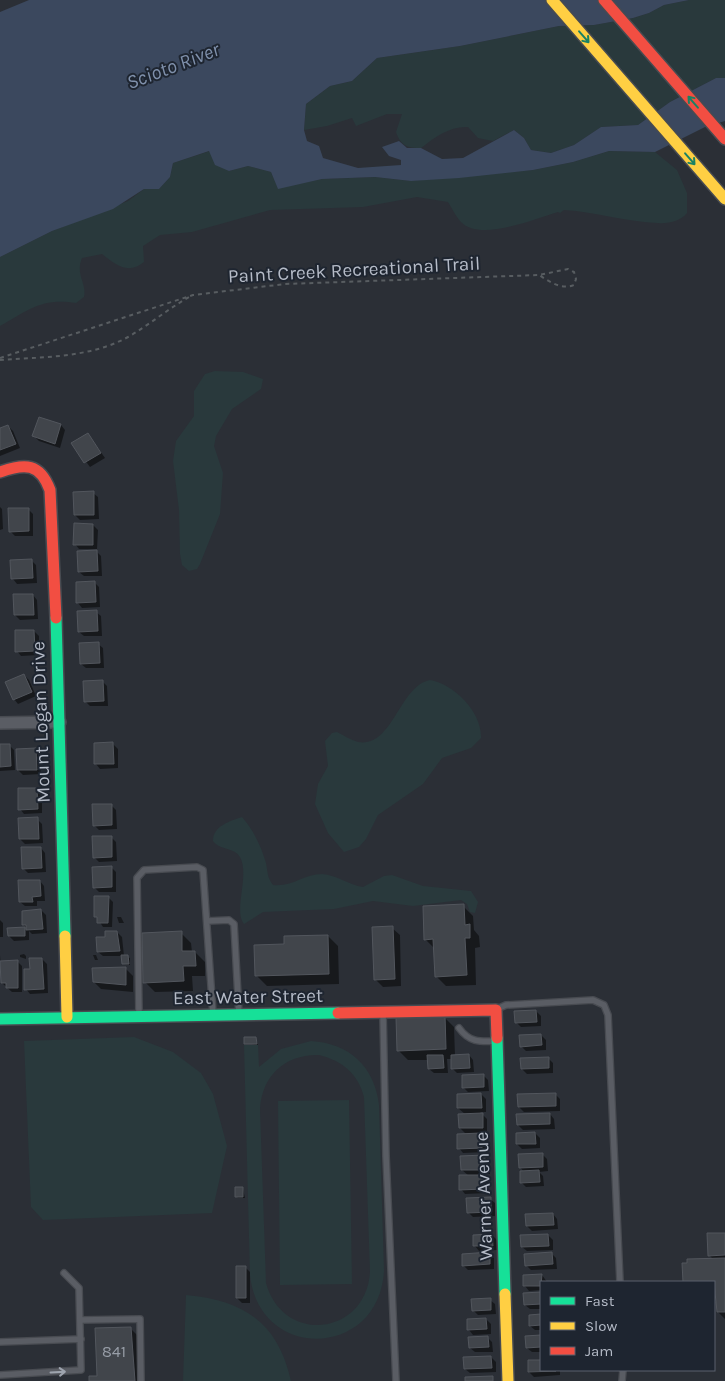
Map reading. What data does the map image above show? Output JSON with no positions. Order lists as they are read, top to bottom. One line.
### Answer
{"streets":{"main road":["Mount Logan Drive","East Water Street","Warner Avenue"],"path":["Paint Creek Recreational Trail"]},"crossings":[["Mount Logan Drive","East Water Street"],["East Water Street","Warner Avenue"]],"water":["Scioto River"],"house_numbers":["841"],"legend":["Fast","Slow","Jam"]}
